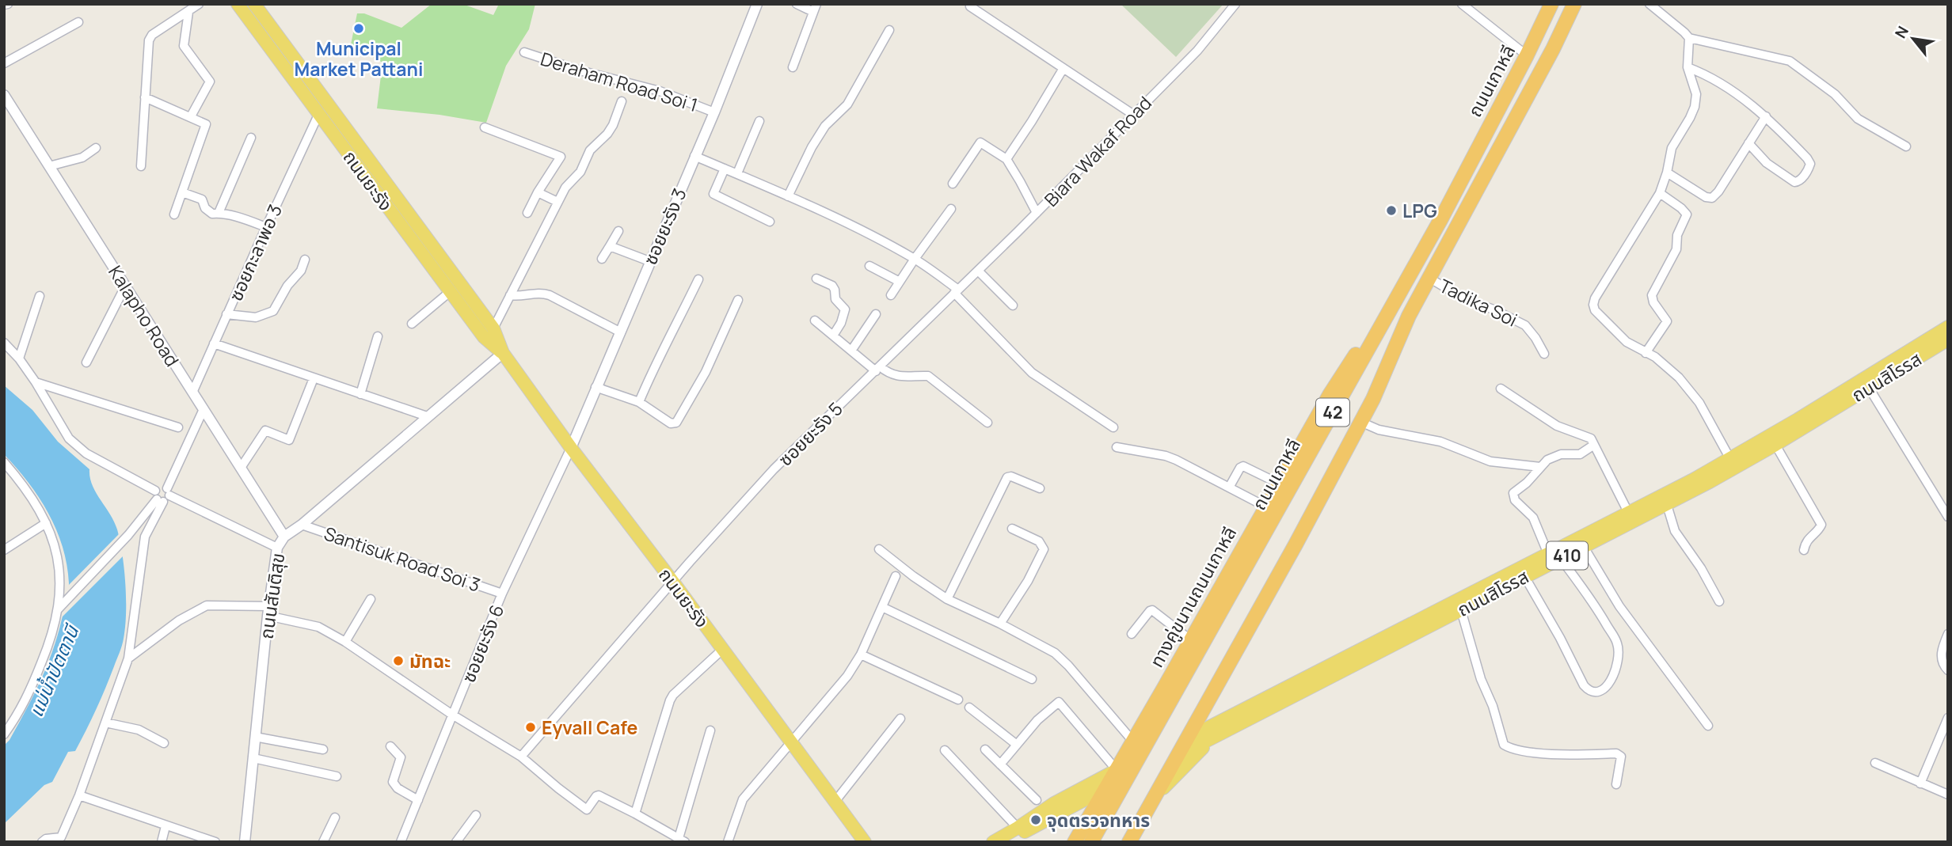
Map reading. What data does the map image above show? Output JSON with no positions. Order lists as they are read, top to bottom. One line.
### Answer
{"streets":{"highway":["ถนนเกาหลี","42","ทางคู่ขนานถนนเกาหลี"],"main road":["ถนนยะรัง","ถนนสิโรรส","410"],"street":["Deraham Road Soi 1","Biara Wakaf Road","ซอยยะรัง 3","ซอยกะลาพอ 3","Tadika Soi","Kalapho Road","ซอยยะรัง 5","Santisuk Road Soi 3","ถนนสันติสุข","ซอยยะรัง 6"]},"crossings":[["ถนนเกาหลี","ทางคู่ขนานถนนเกาหลี"],["Deraham Road Soi 1","ซอยยะรัง 3"],["Biara Wakaf Road","ซอยยะรัง 5"],["ถนนยะรัง","ซอยยะรัง 3"],["ถนนยะรัง","ซอยกะลาพอ 3"],["ถนนยะรัง","ซอยยะรัง 5"],["ถนนยะรัง","ถนนสันติสุข"],["ถนนยะรัง","ซอยยะรัง 6"],["ซอยยะรัง 3","ซอยยะรัง 6"],["ซอยกะลาพอ 3","Kalapho Road"],["Kalapho Road","ถนนสันติสุข"],["Santisuk Road Soi 3","ถนนสันติสุข"],["Santisuk Road Soi 3","ซอยยะรัง 6"]],"water":["แม่น้ำปัตตานี"],"places":["Municipal Market Pattani","LPG","มัทฉะ","Eyvall Cafe","จุดตรวจทหาร"],"north":"top left"}
